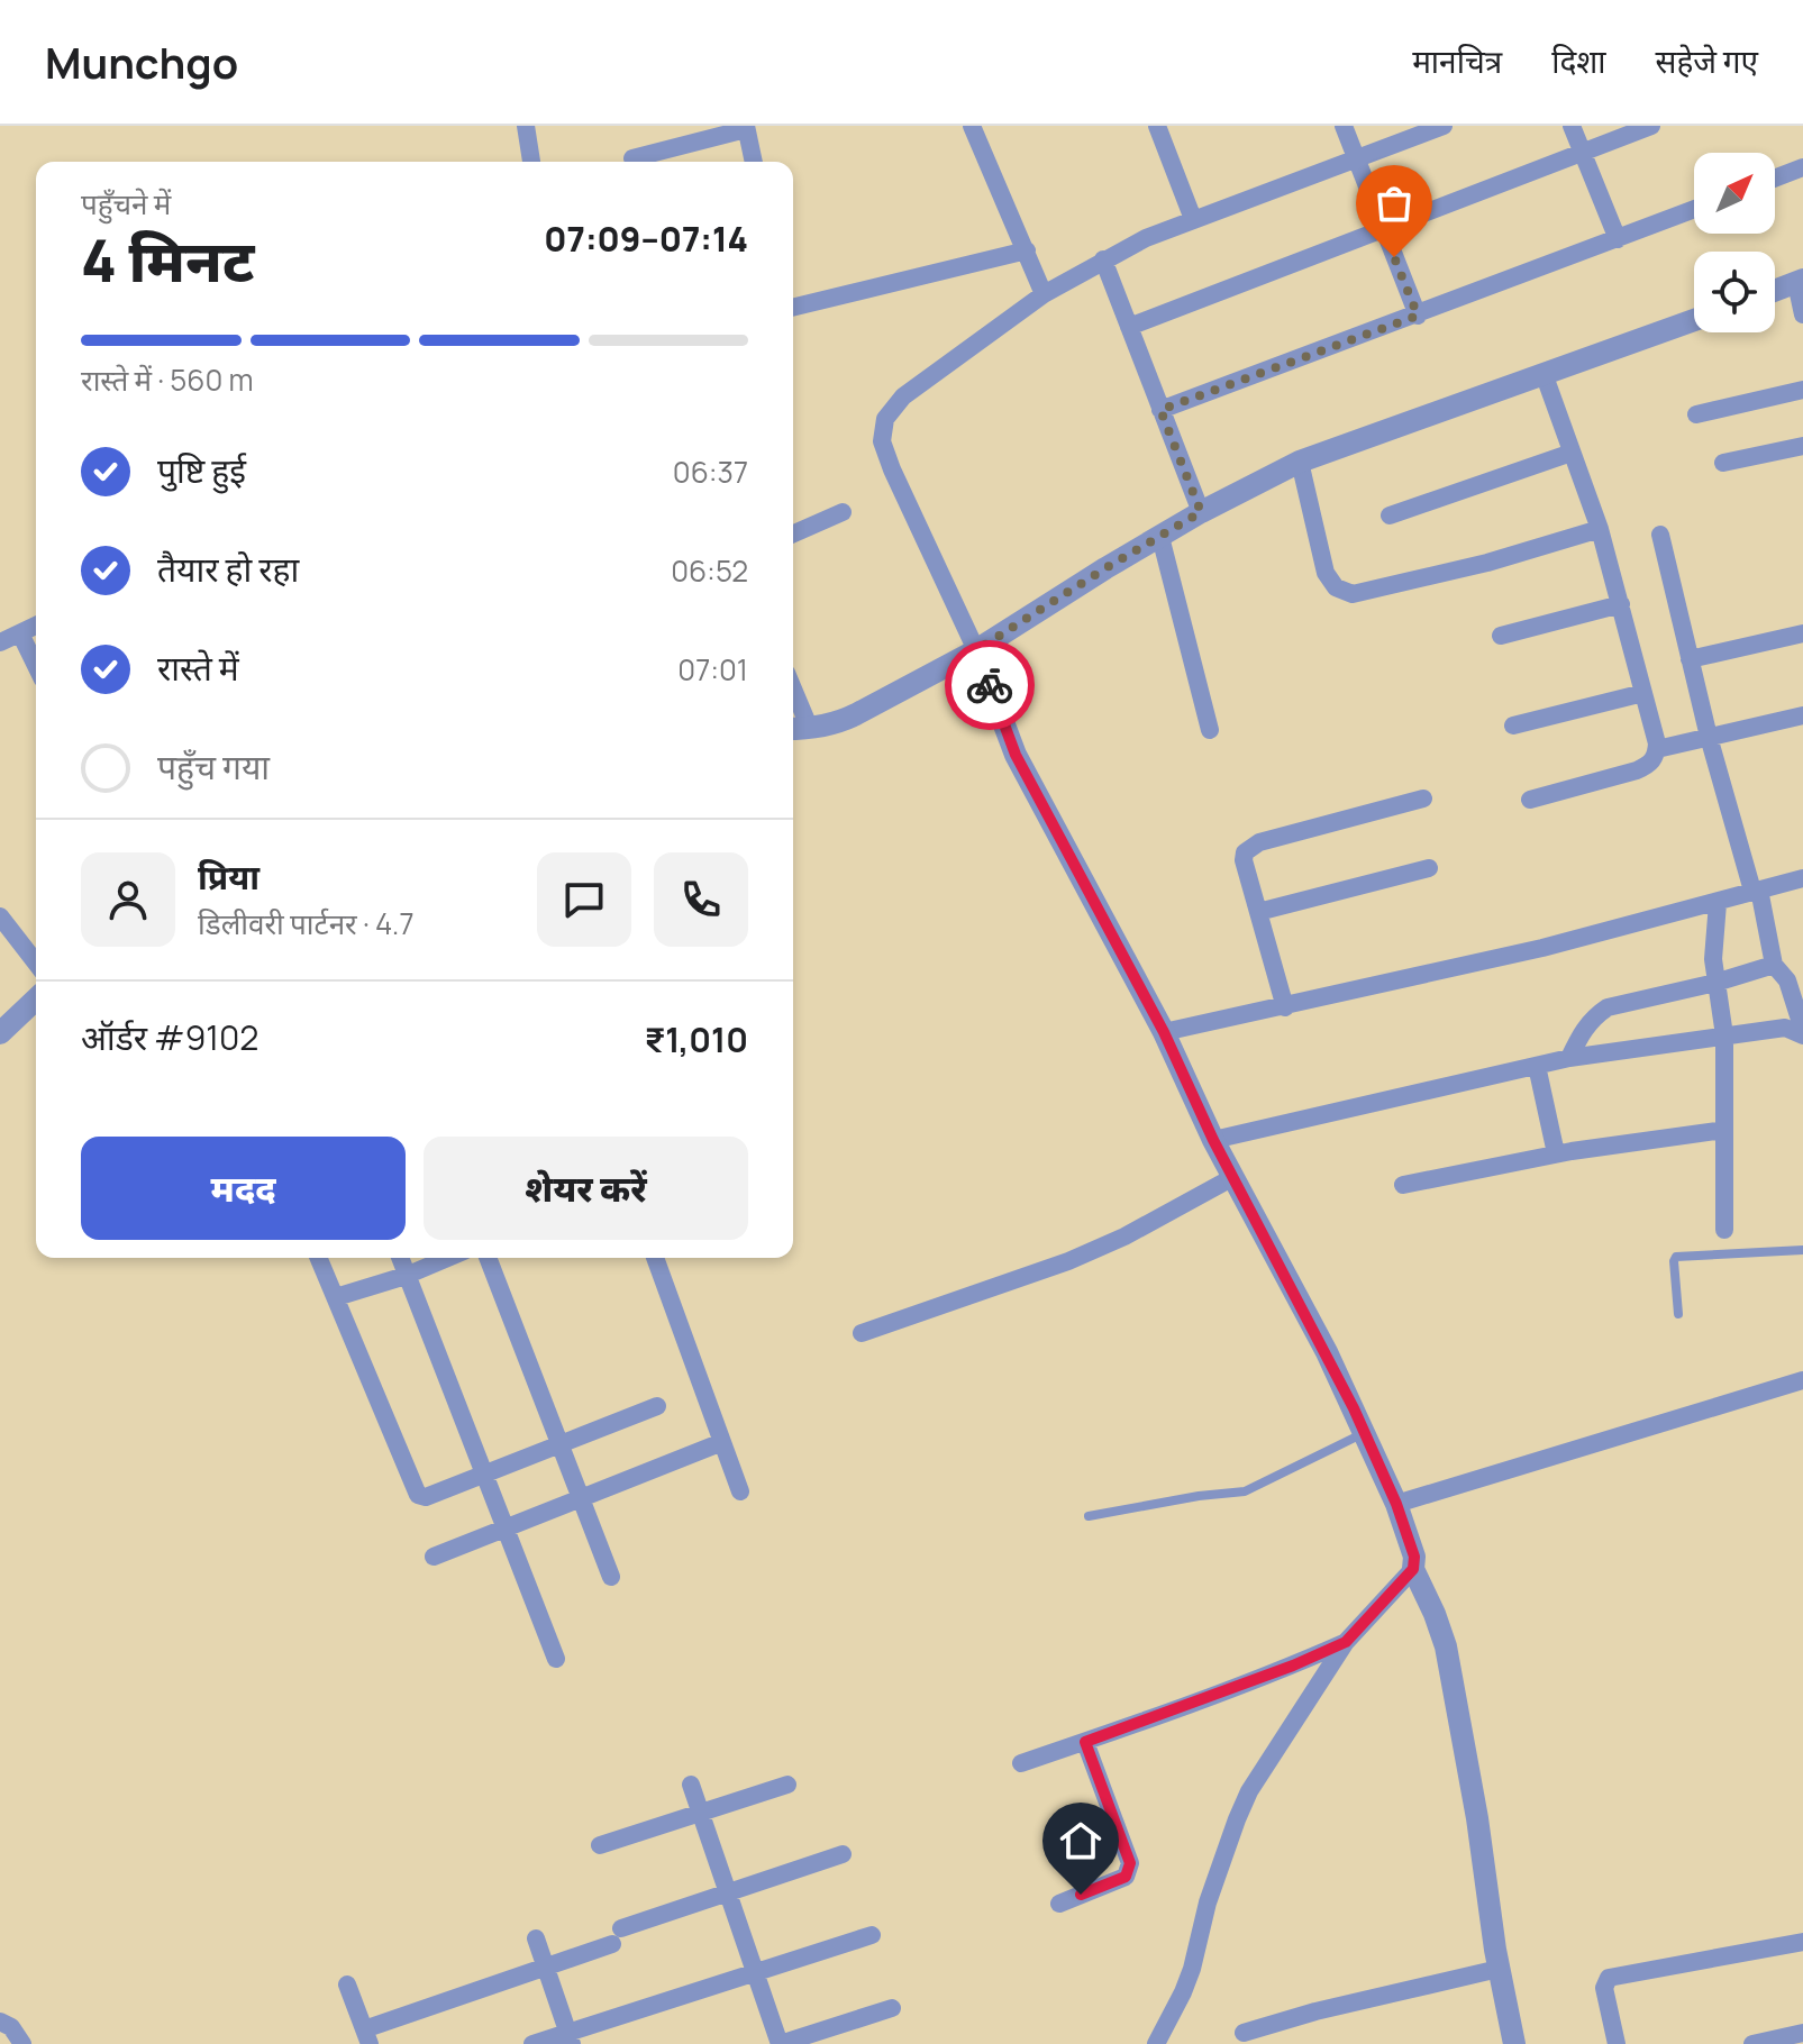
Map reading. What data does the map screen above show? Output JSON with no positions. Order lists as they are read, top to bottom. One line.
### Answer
{"north":"top right","page":{"header":"Munchgo","nav":["मानचित्र","दिशा","सहेजे गए"],"heading":["4 मिनट","पहुँचने में","07:09–07:14"],"panel":["प्रिया","डिलीवरी पार्टनर · 4.7","ऑर्डर #9102","₹1,010"],"bar":"रास्ते में · 560 m","list":[["पुष्टि हुई","06:37"],["तैयार हो रहा","06:52"],["रास्ते में","07:01"],"पहुँच गया"],"buttons":["मदद","शेयर करें"]}}
